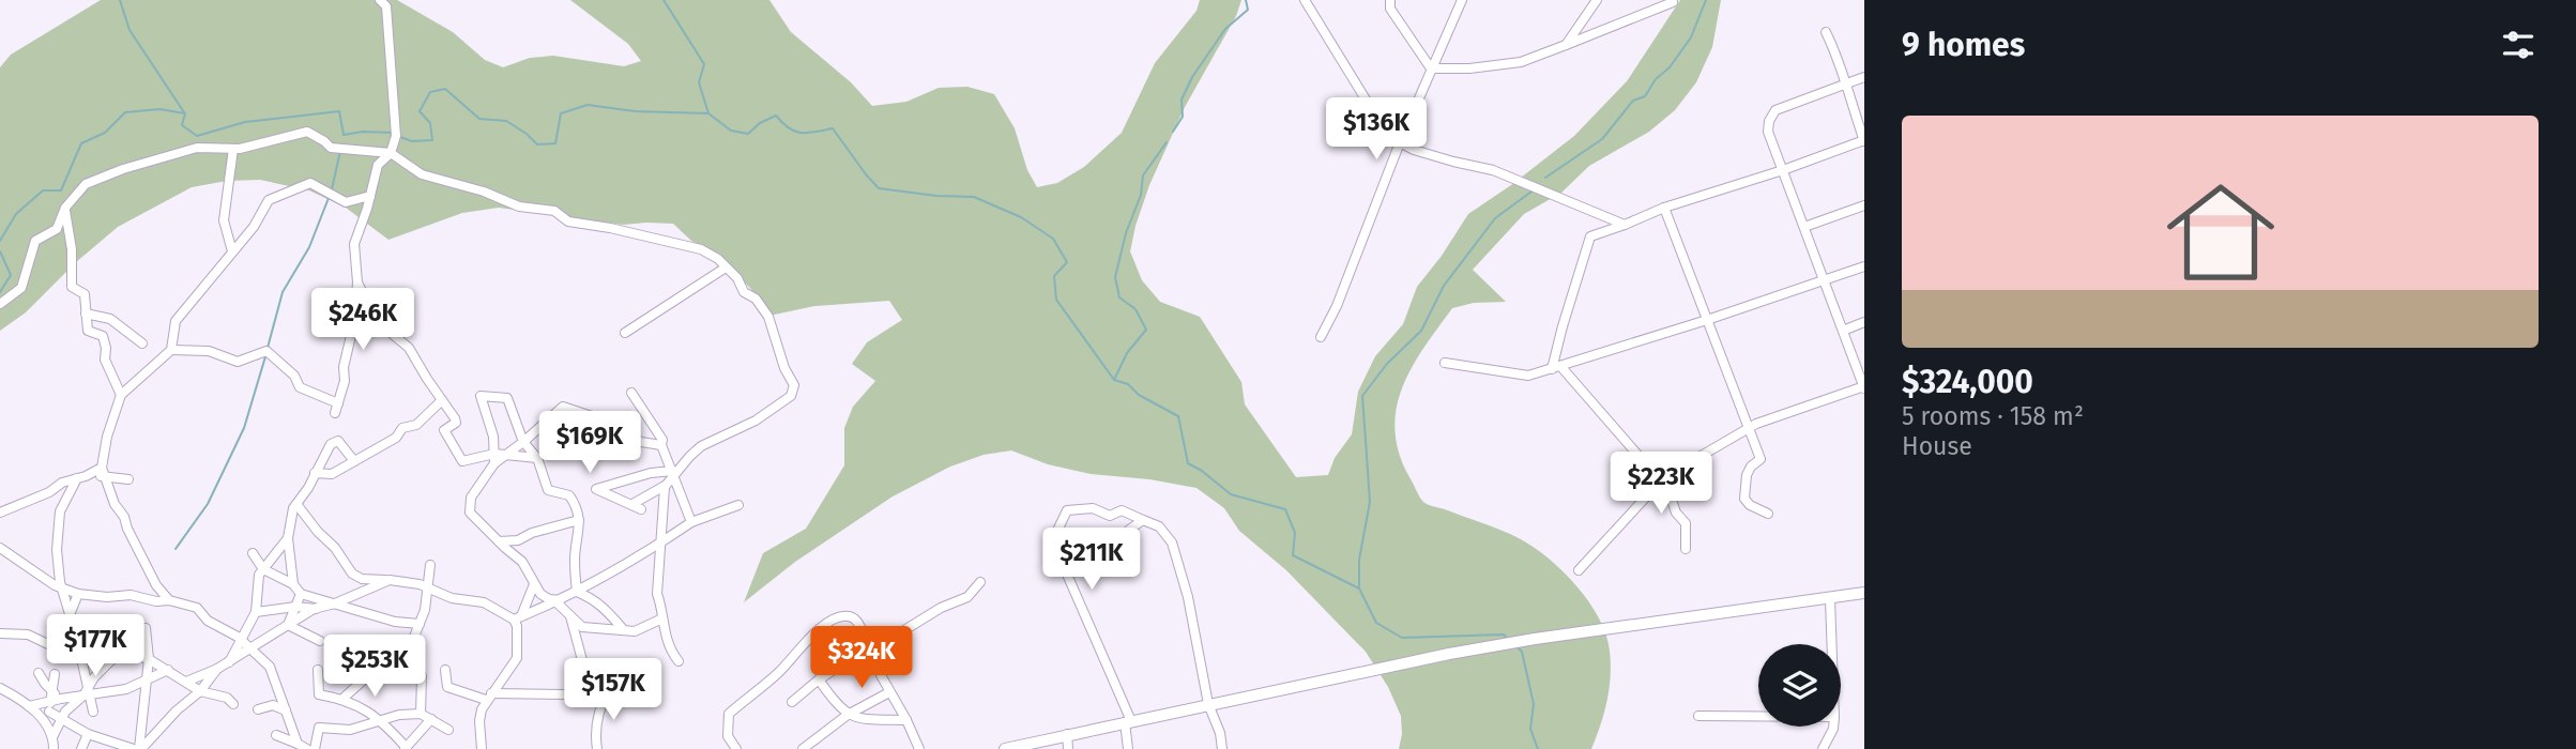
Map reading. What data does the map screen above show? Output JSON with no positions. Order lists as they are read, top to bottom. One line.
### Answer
{"page":{"heading":"9 homes","list":[{"name":"$324,000","note":"5 rooms · 158 m² · House"}],"price":["$136K","$246K","$169K","$223K","$211K","$177K","$324K","$253K","$157K"]}}
